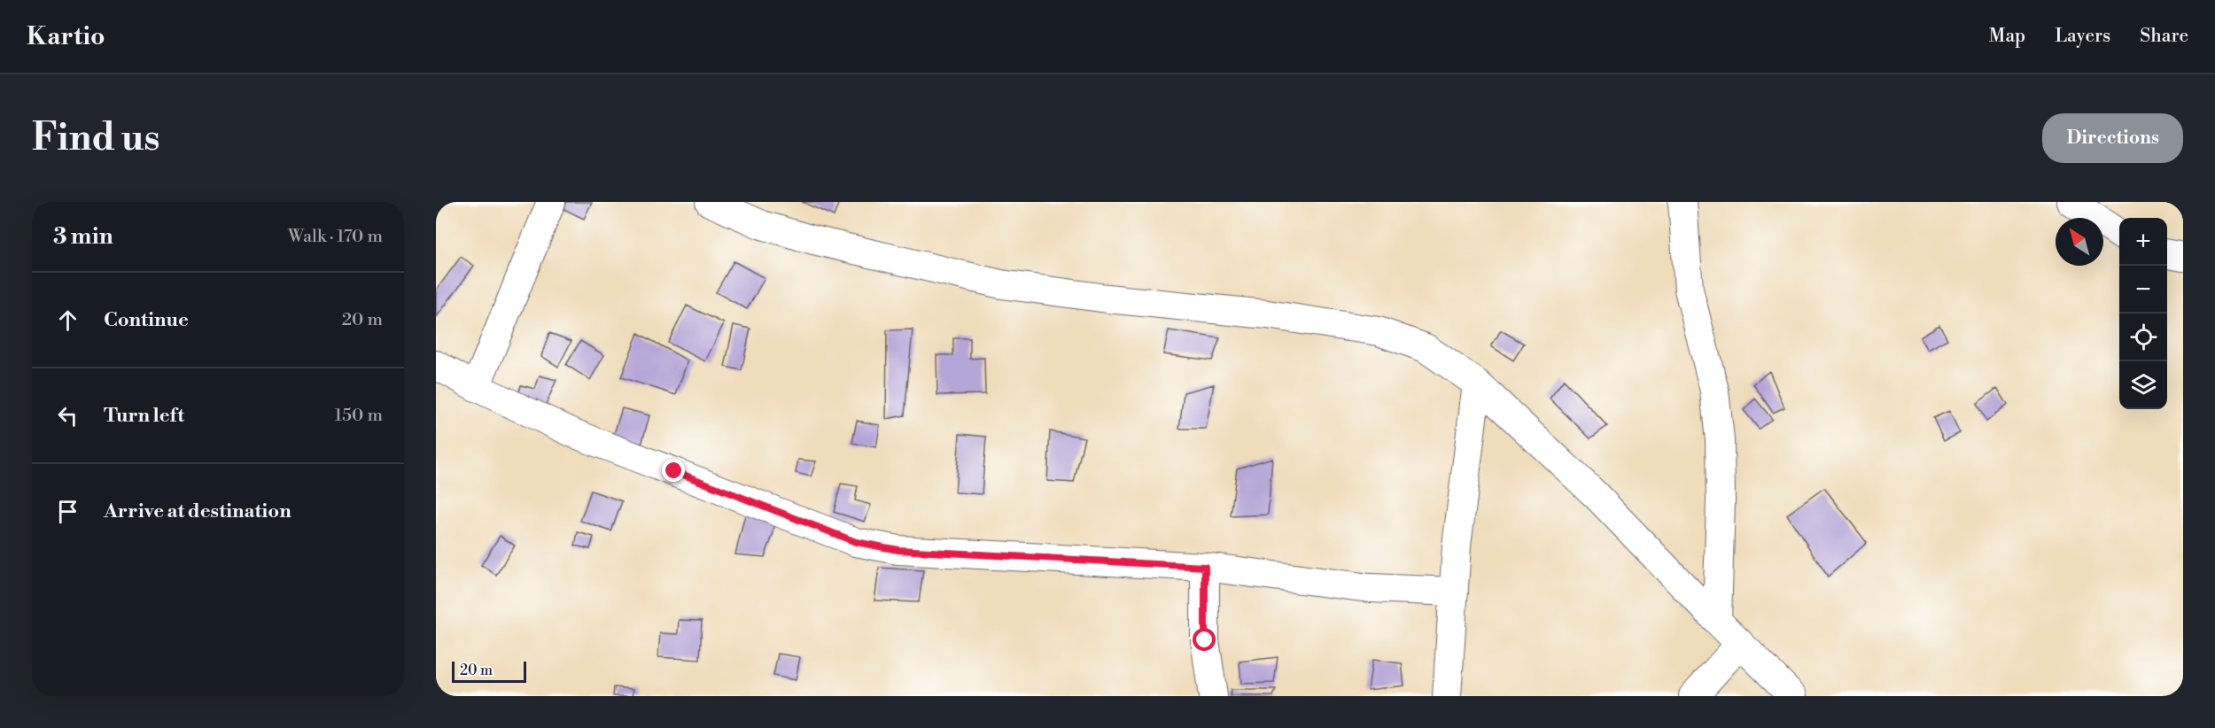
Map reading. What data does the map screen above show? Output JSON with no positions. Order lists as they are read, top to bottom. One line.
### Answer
{"scale_bar":"20 m","north":"top left","page":{"header":"Kartio","nav":["Map","Layers","Share"],"buttons":"Directions","title":"Find us","heading":["3 min","Walk · 170 m"],"map_buttons":["+","−"],"list":[["Continue","20 m"],["Turn left","150 m"],"Arrive at destination"],"scale":"20 m"}}
